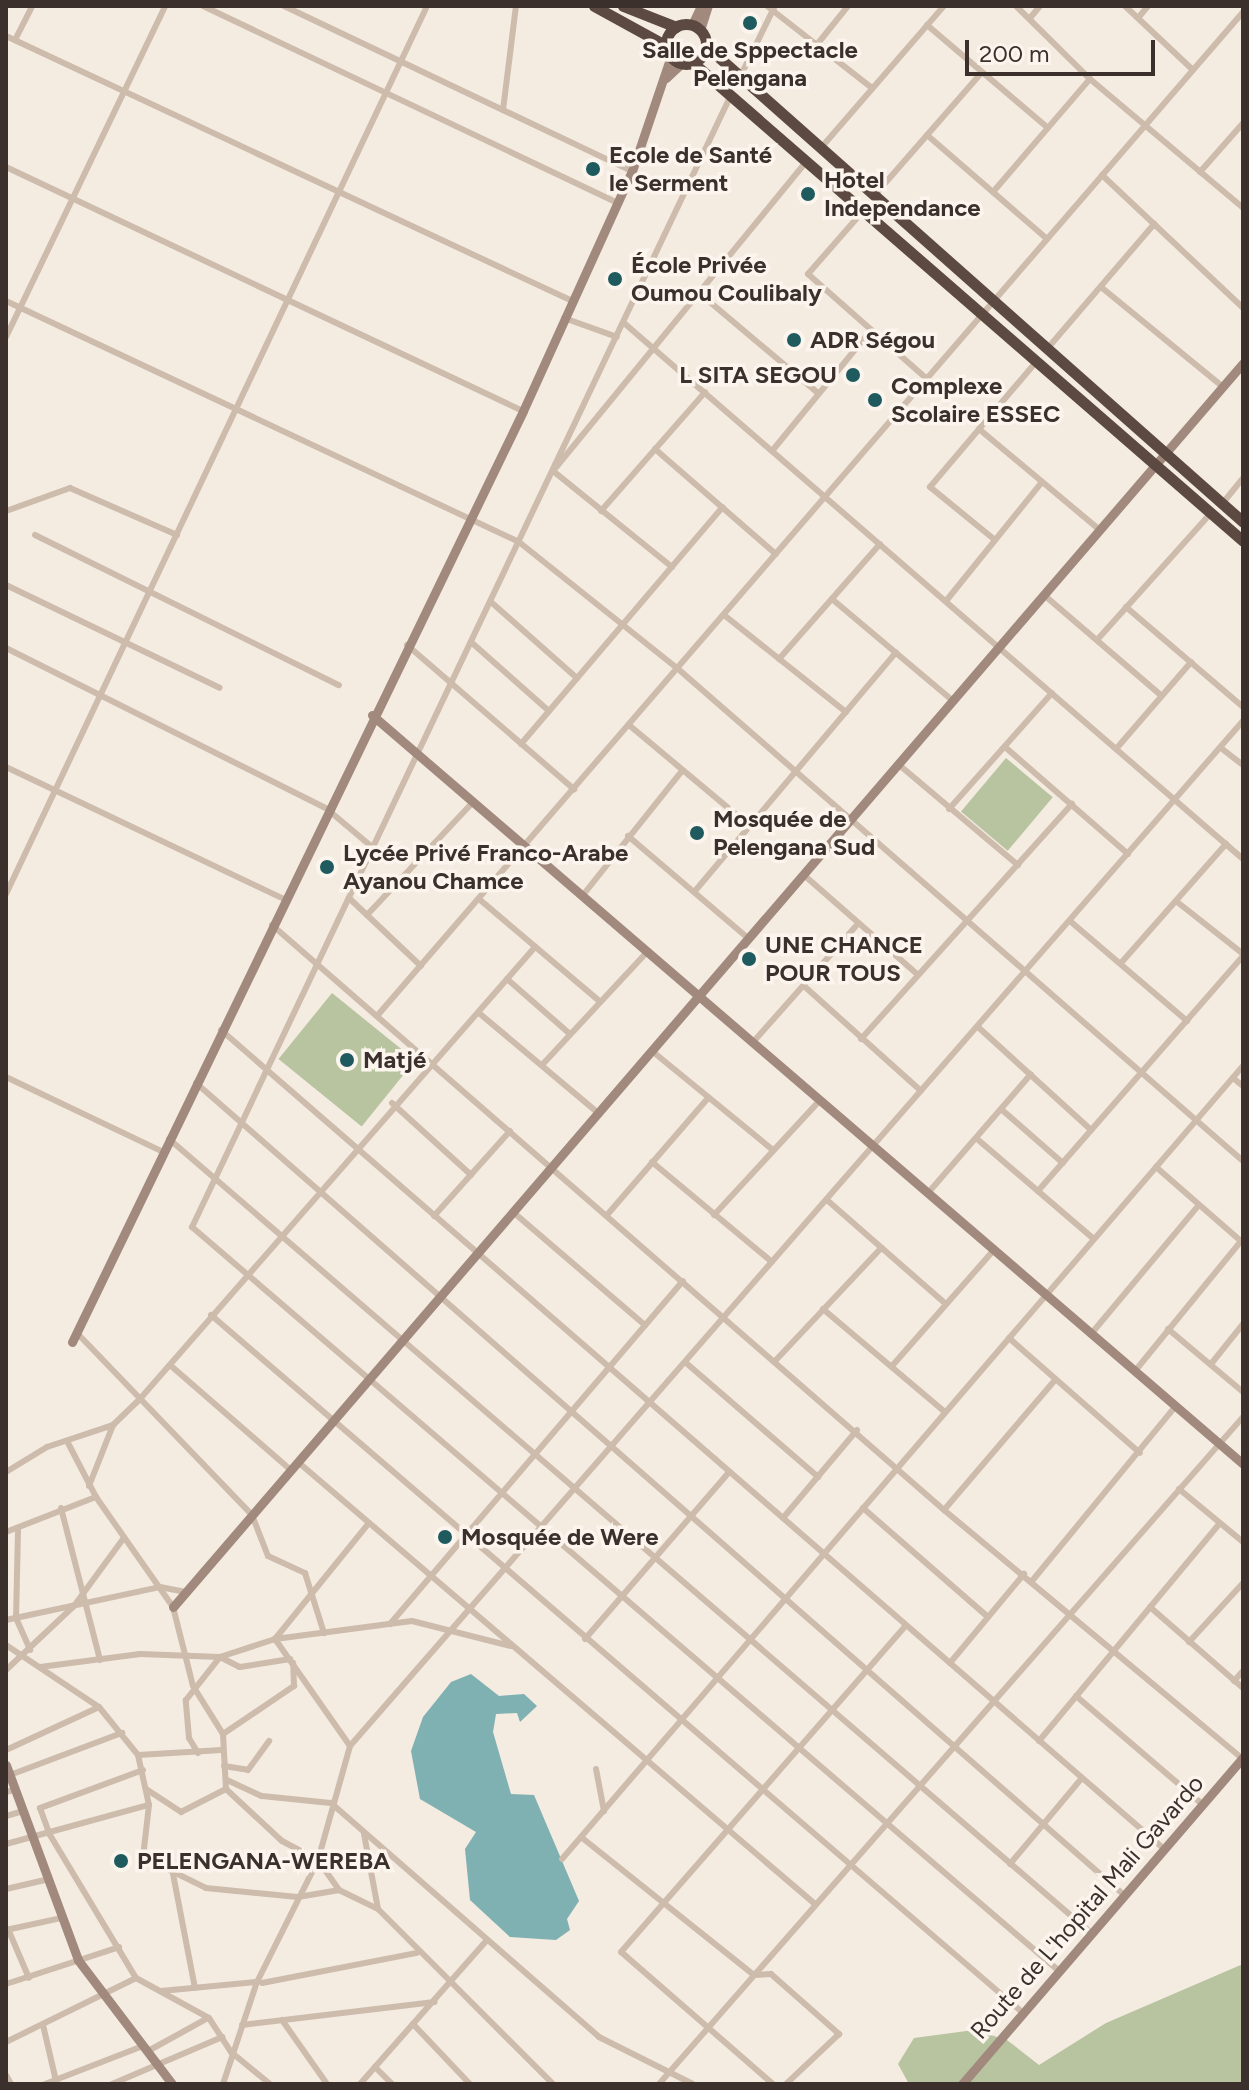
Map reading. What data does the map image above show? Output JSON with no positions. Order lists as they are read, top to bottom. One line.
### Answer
{"streets":{"street":["Route de L'hopital Mali Gavardo"]},"places":["Salle de Sppectacle Pelengana","Ecole de Santé le Serment","Hotel Independance","École Privée Oumou Coulibaly","ADR Ségou","L SITA SEGOU","Complexe Scolaire ESSEC","Mosquée de Pelengana Sud","Lycée Privé Franco-Arabe Ayanou Chamce","UNE CHANCE POUR TOUS","Matjé","Mosquée de Were","PELENGANA-WEREBA"],"scale_bar":"200 m"}
